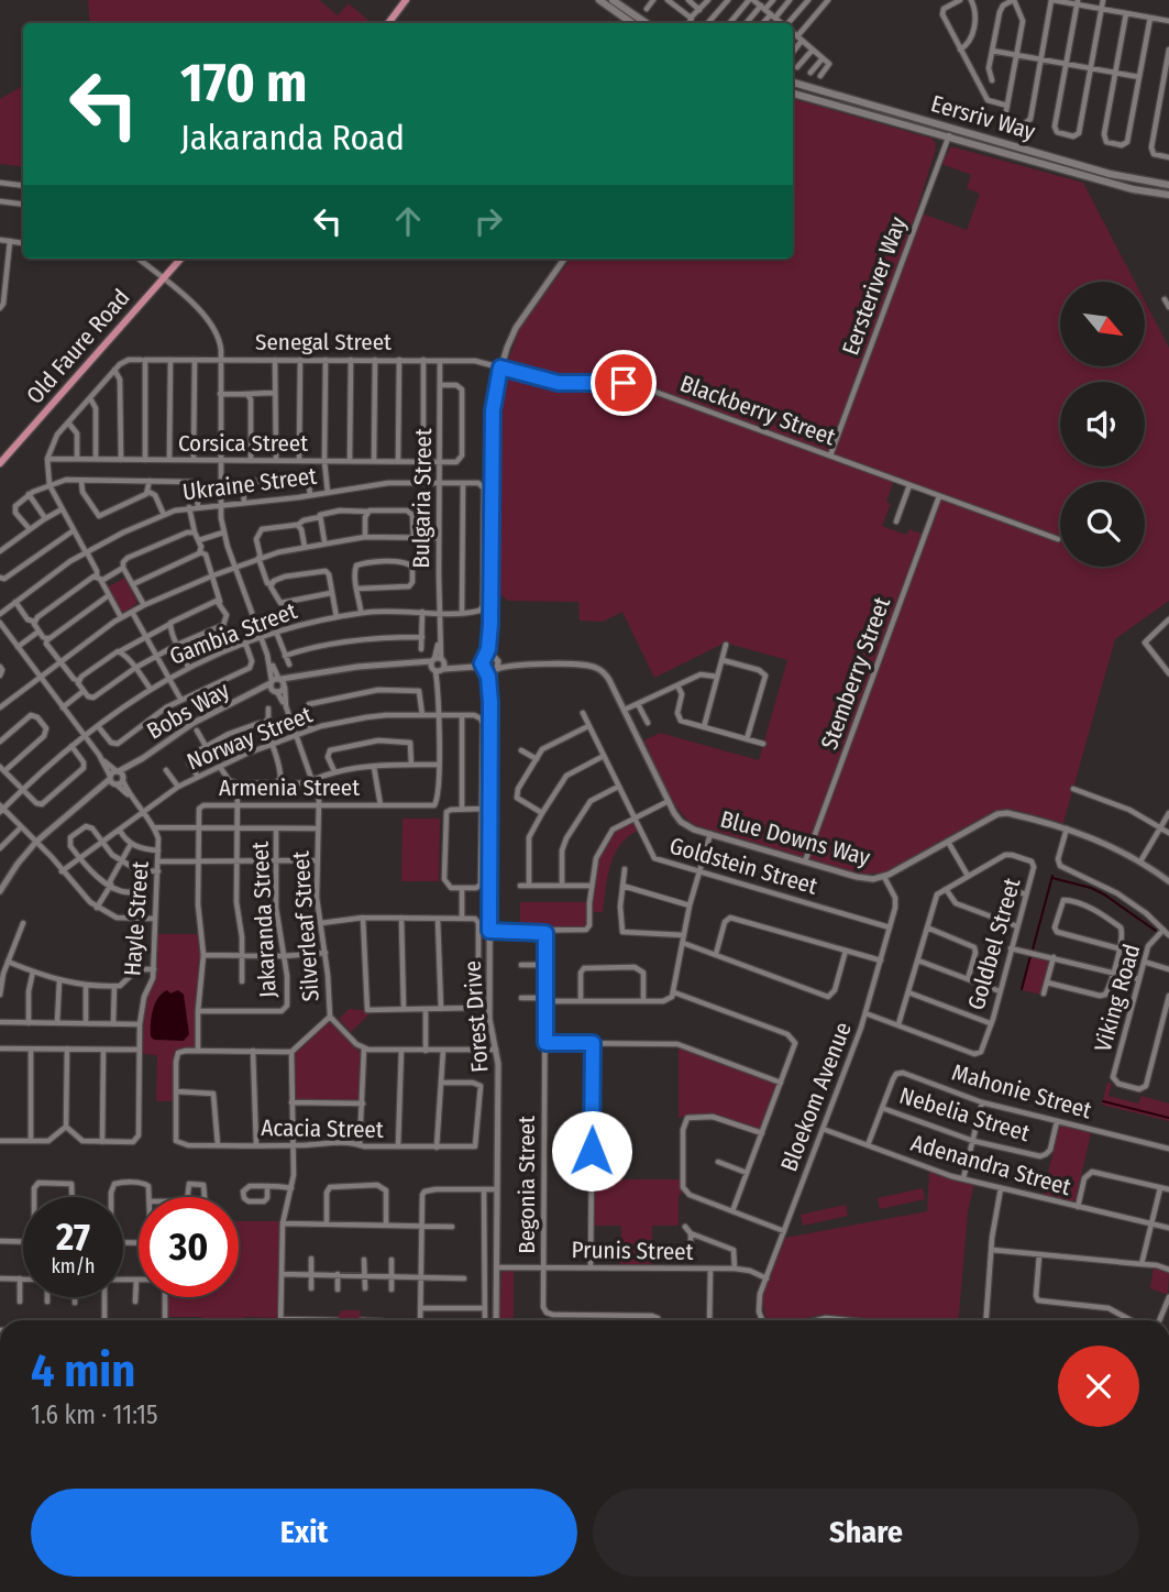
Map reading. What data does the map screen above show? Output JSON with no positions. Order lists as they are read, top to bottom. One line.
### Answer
{"streets":{"main road":["Eersriv Way","Old Faure Road"],"street":["Eersteriver Way","Senegal Street","Blackberry Street","Corsica Street","Ukraine Street","Bulgaria Street","Gambia Street","Stemberry Street","Bobs Way","Norway Street","Armenia Street","Blue Downs Way","Goldstein Street","Hayle Street","Jakaranda Street","Silverleaf Street","Goldbel Street","Viking Road","Forest Drive","Mahonie Street","Bloekom Avenue","Nebelia Street","Acacia Street","Adenandra Street","Begonia Street","Prunis Street"]},"crossings":[["Eersriv Way","Eersteriver Way"],["Eersteriver Way","Blackberry Street"],["Senegal Street","Blackberry Street"],["Senegal Street","Corsica Street"],["Senegal Street","Bulgaria Street"],["Blackberry Street","Stemberry Street"],["Corsica Street","Bulgaria Street"],["Ukraine Street","Bulgaria Street"],["Ukraine Street","Gambia Street"],["Bulgaria Street","Gambia Street"],["Bulgaria Street","Bobs Way"],["Bulgaria Street","Norway Street"],["Bulgaria Street","Armenia Street"],["Gambia Street","Hayle Street"],["Stemberry Street","Blue Downs Way"],["Bobs Way","Blue Downs Way"],["Bobs Way","Hayle Street"],["Bobs Way","Silverleaf Street"],["Bobs Way","Forest Drive"],["Norway Street","Hayle Street"],["Norway Street","Silverleaf Street"],["Armenia Street","Silverleaf Street"],["Blue Downs Way","Forest Drive"],["Blue Downs Way","Bloekom Avenue"],["Goldstein Street","Bloekom Avenue"],["Goldbel Street","Bloekom Avenue"],["Forest Drive","Prunis Street"],["Mahonie Street","Nebelia Street"],["Mahonie Street","Adenandra Street"],["Bloekom Avenue","Adenandra Street"],["Bloekom Avenue","Prunis Street"],["Begonia Street","Prunis Street"]],"north":"bottom right","page":{"turn":["170 m","Jakaranda Road"],"speed":"27 km/h","limit":"30","heading":["4 min","1.6 km · 11:15"],"buttons":["Exit","Share"]}}
